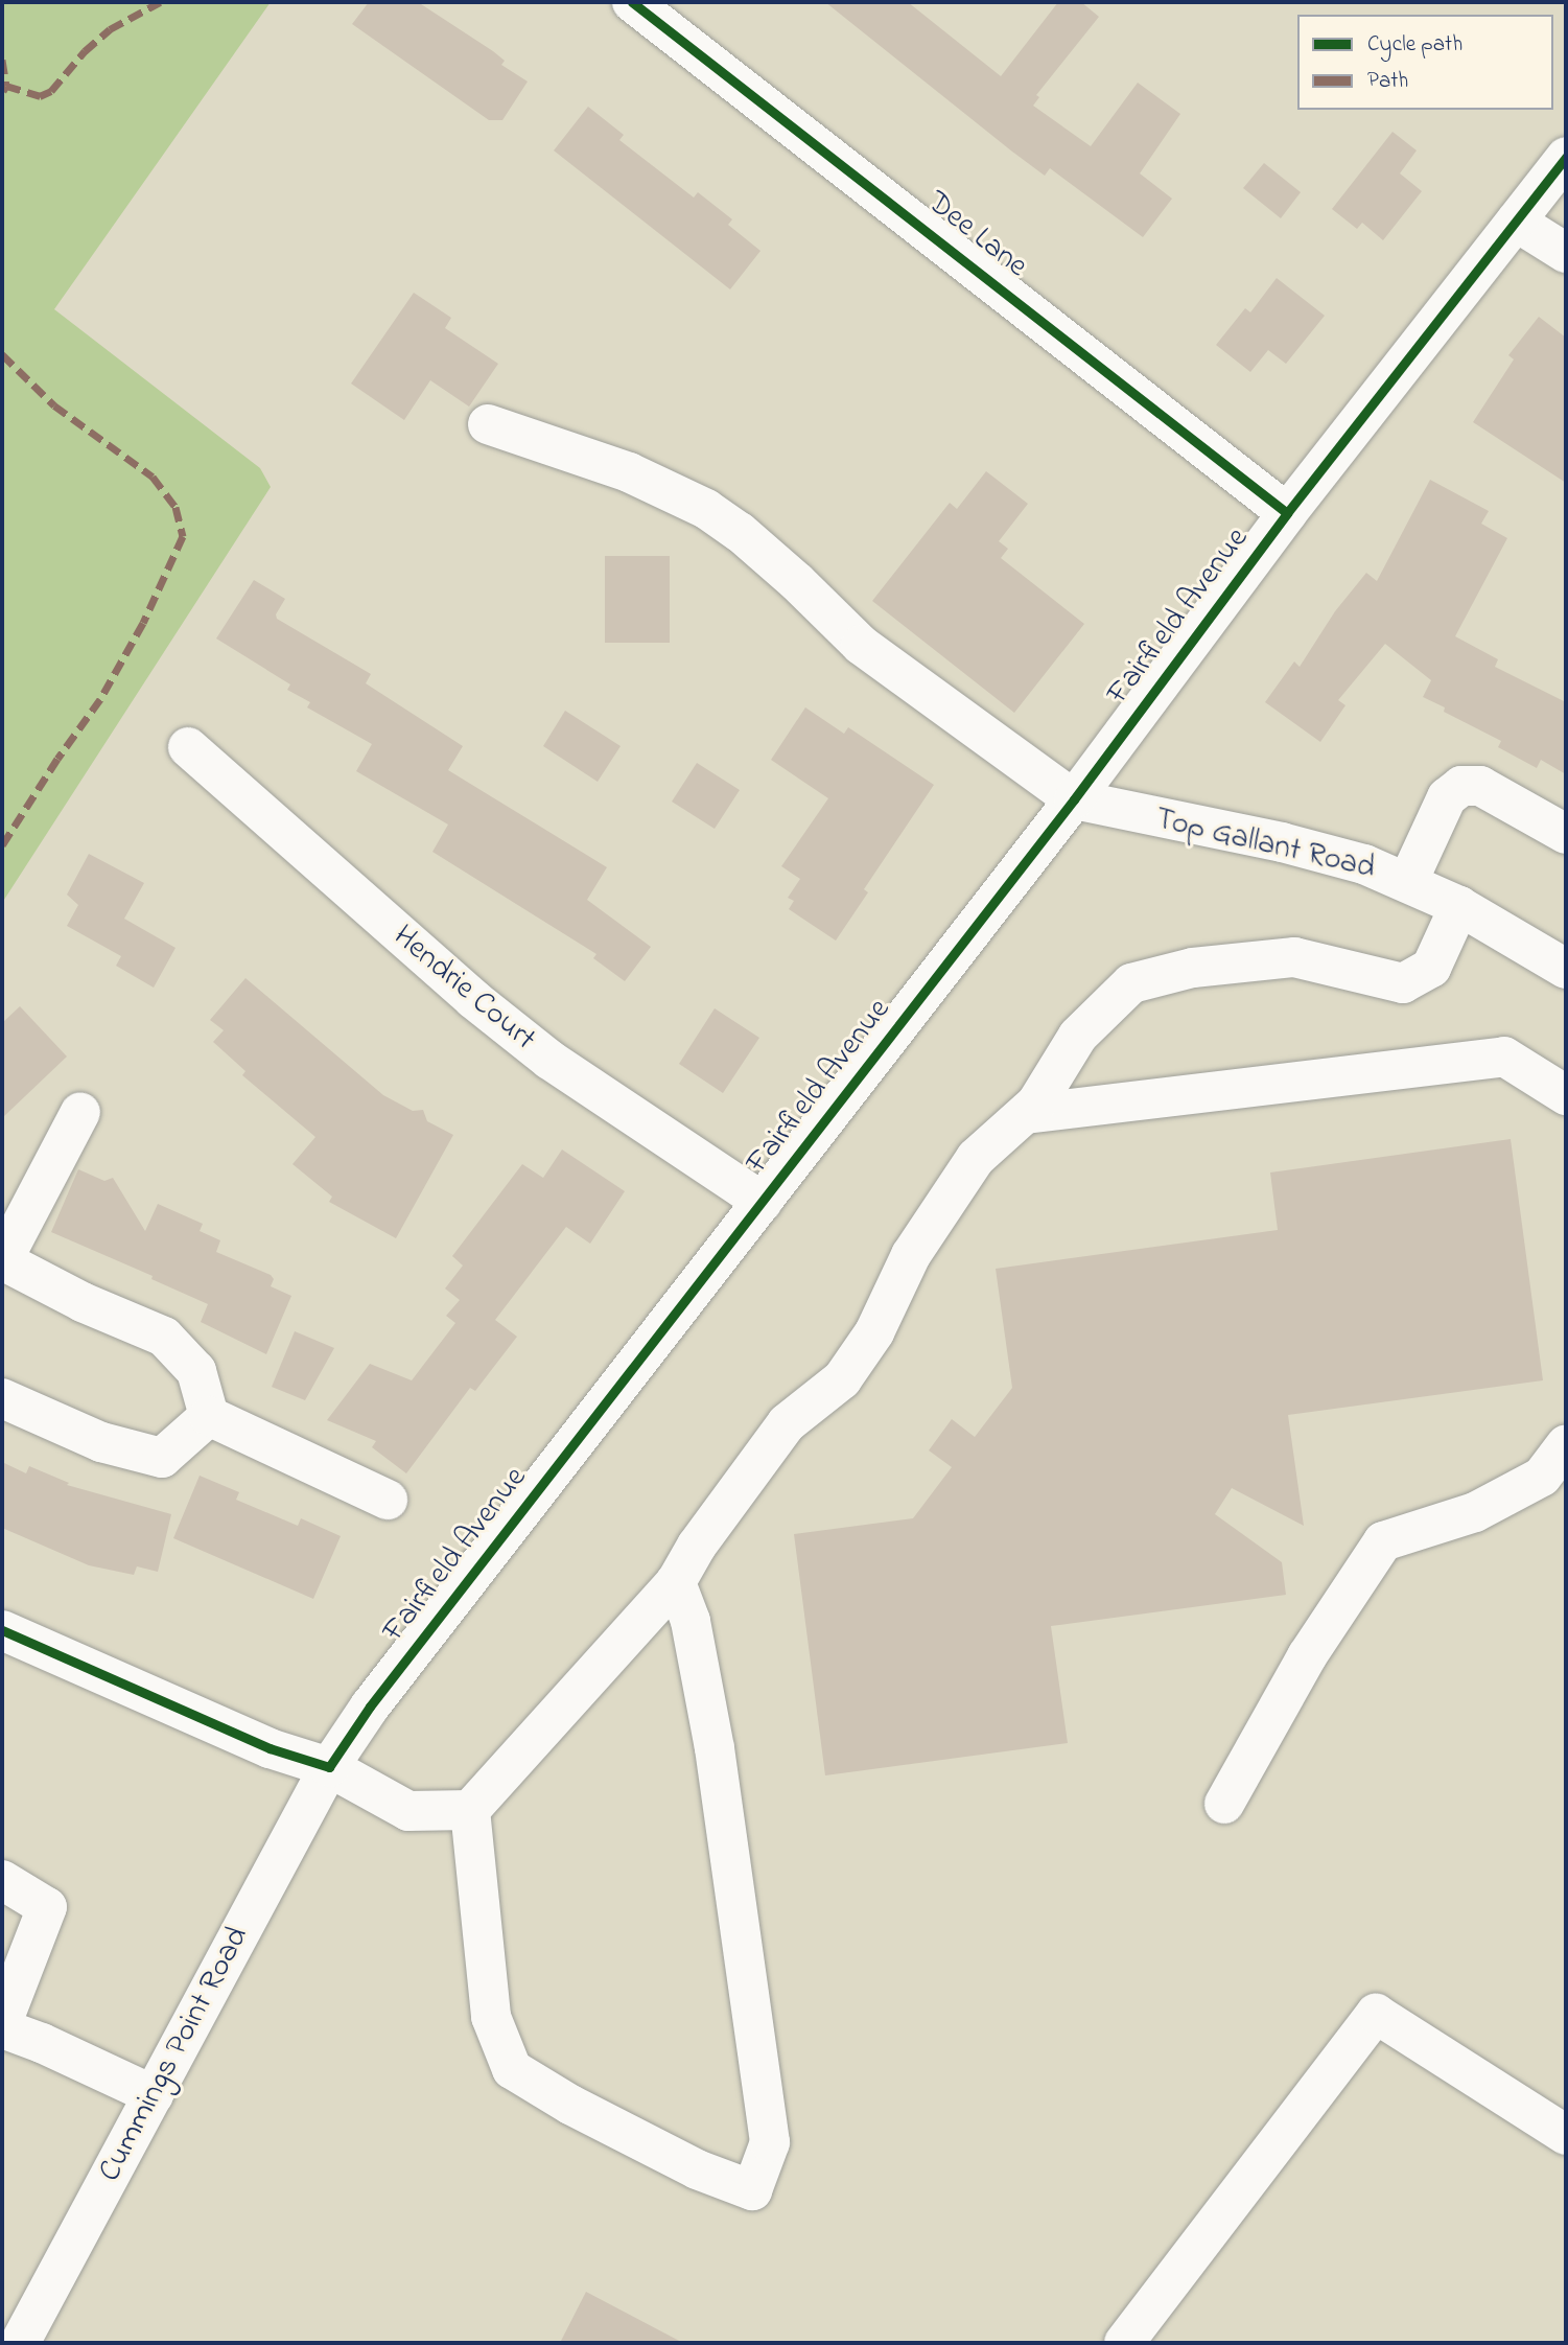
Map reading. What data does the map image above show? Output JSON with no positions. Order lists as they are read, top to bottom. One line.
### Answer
{"streets":{"street":["Dee Lane","Fairfield Avenue","Top Gallant Road","Hendrie Court","Cummings Point Road"]},"crossings":[["Dee Lane","Fairfield Avenue"],["Fairfield Avenue","Top Gallant Road"],["Fairfield Avenue","Hendrie Court"],["Fairfield Avenue","Cummings Point Road"]],"legend":["Cycle path","Path"]}
